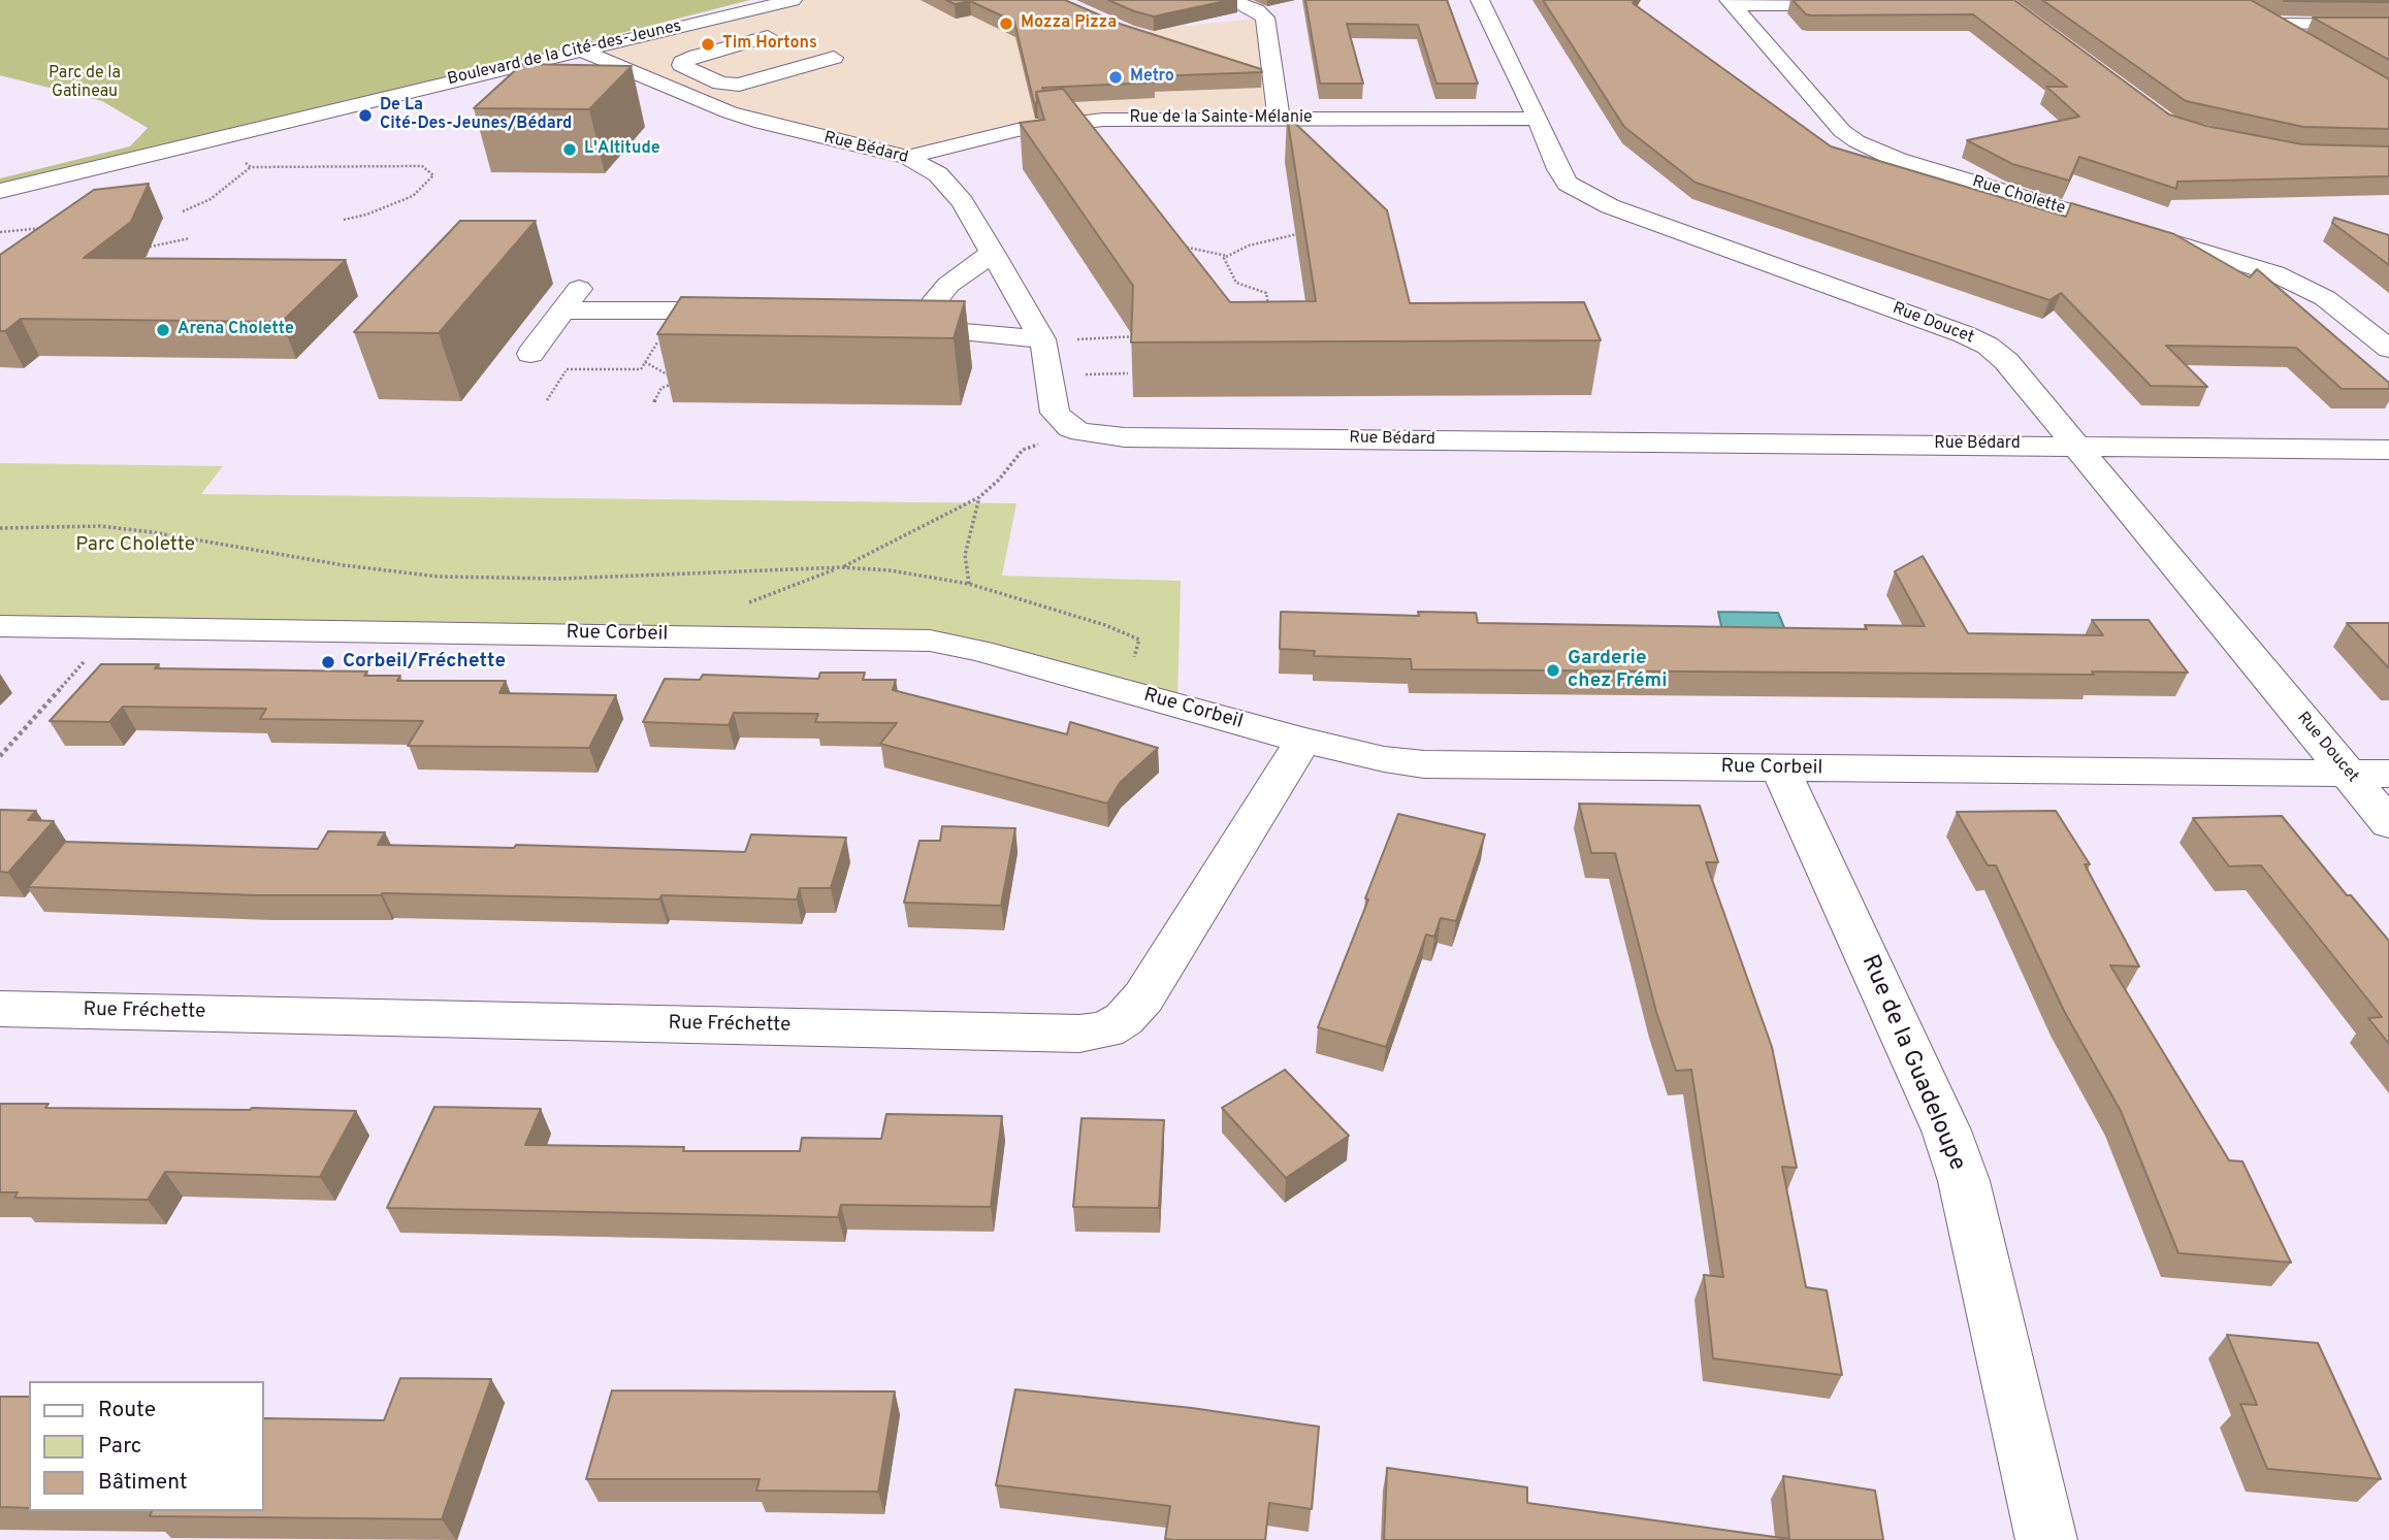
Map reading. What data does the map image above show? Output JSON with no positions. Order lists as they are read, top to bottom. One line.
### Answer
{"streets":{"street":["Boulevard de la Cité-des-Jeunes","Rue de la Sainte-Mélanie","Rue Bédard","Rue Cholette","Rue Doucet","Rue Corbeil","Rue Fréchette","Rue de la Guadeloupe"]},"crossings":[["Boulevard de la Cité-des-Jeunes","Rue Bédard"],["Rue de la Sainte-Mélanie","Rue Bédard"],["Rue de la Sainte-Mélanie","Rue Doucet"],["Rue Bédard","Rue Doucet"],["Rue Doucet","Rue Corbeil"],["Rue Corbeil","Rue Fréchette"],["Rue Corbeil","Rue de la Guadeloupe"]],"parks":["Parc de la Gatineau","Parc Cholette"],"places":["Mozza Pizza","Tim Hortons","Metro","De La Cité-Des-Jeunes/Bédard","L'Altitude","Arena Cholette","Corbeil/Fréchette","Garderie chez Frémi"],"legend":["Route","Parc","Bâtiment"]}
